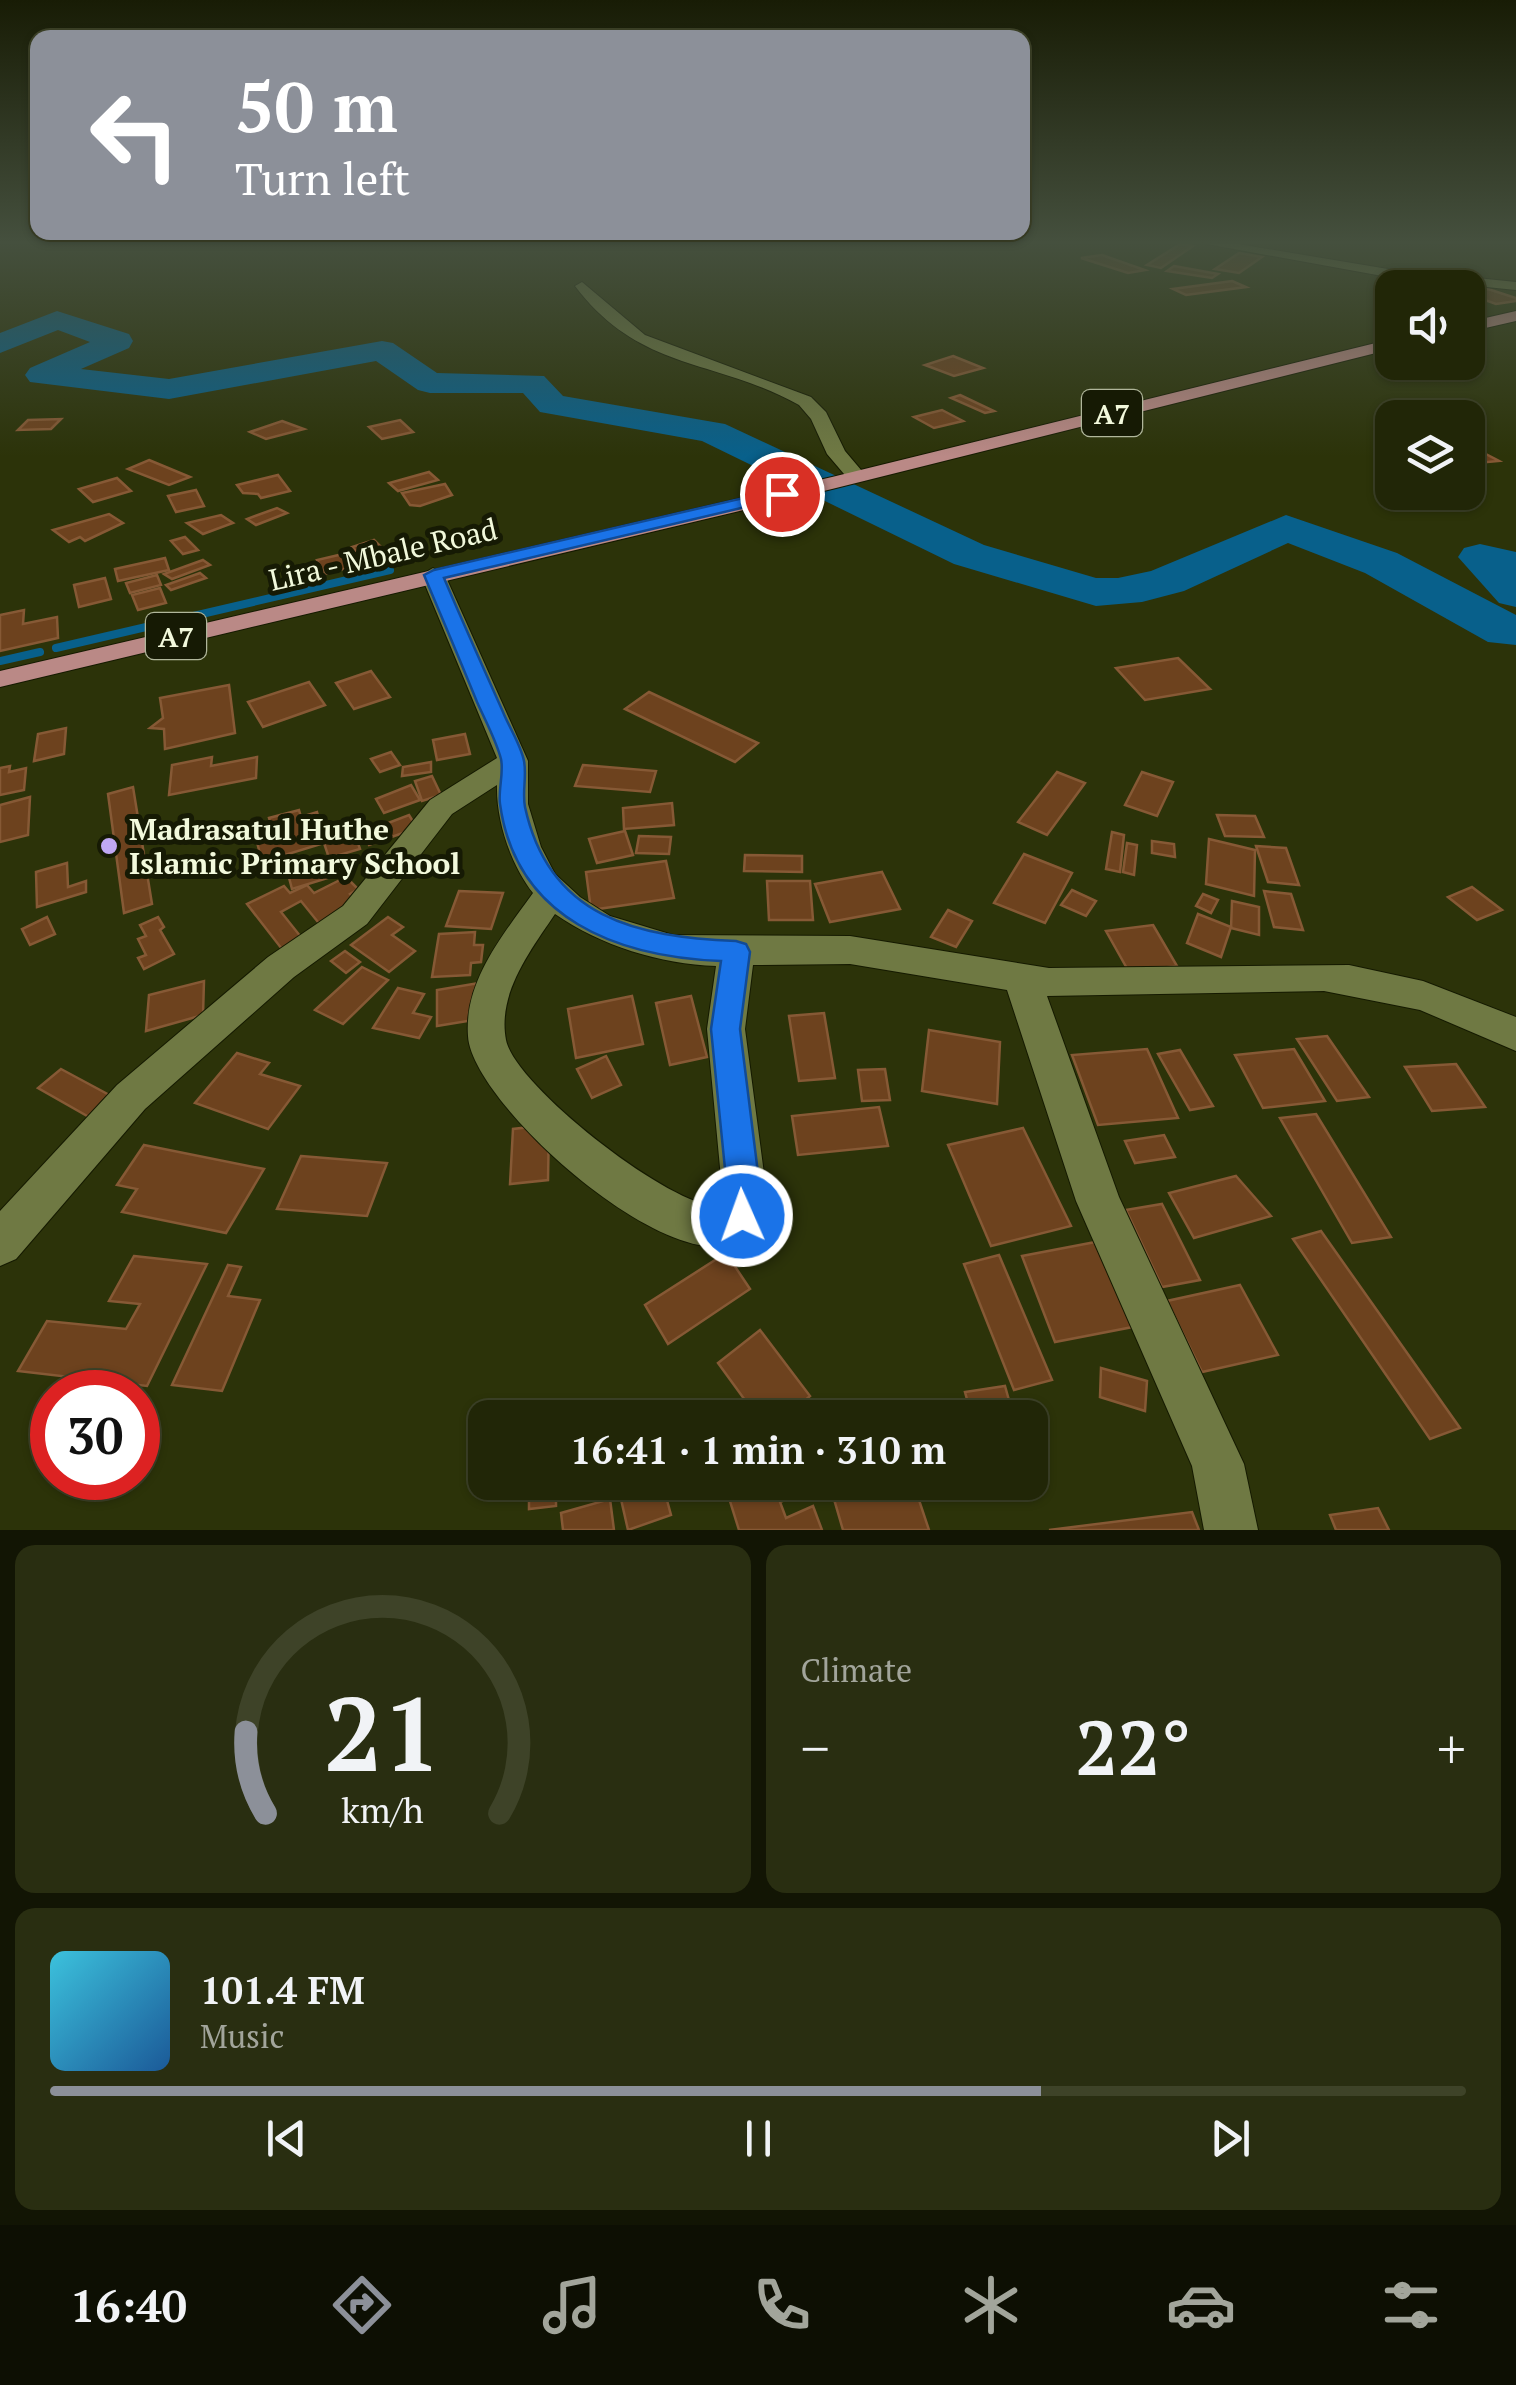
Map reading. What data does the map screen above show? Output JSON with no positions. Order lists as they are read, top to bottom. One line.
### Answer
{"streets":{"main road":["A7","Lira - Mbale Road"]},"crossings":[["A7","Lira - Mbale Road"]],"places":["Madrasatul Huthe Islamic Primary School"],"page":{"turn":["50 m","Turn left"],"limit":"30","trip":"16:41 · 1 min · 310 m","tile":"Climate","heat":["−","22°","+"],"song":["101.4 FM","Music"],"tabs":"16:40","gauge":["21","km/h"]}}
